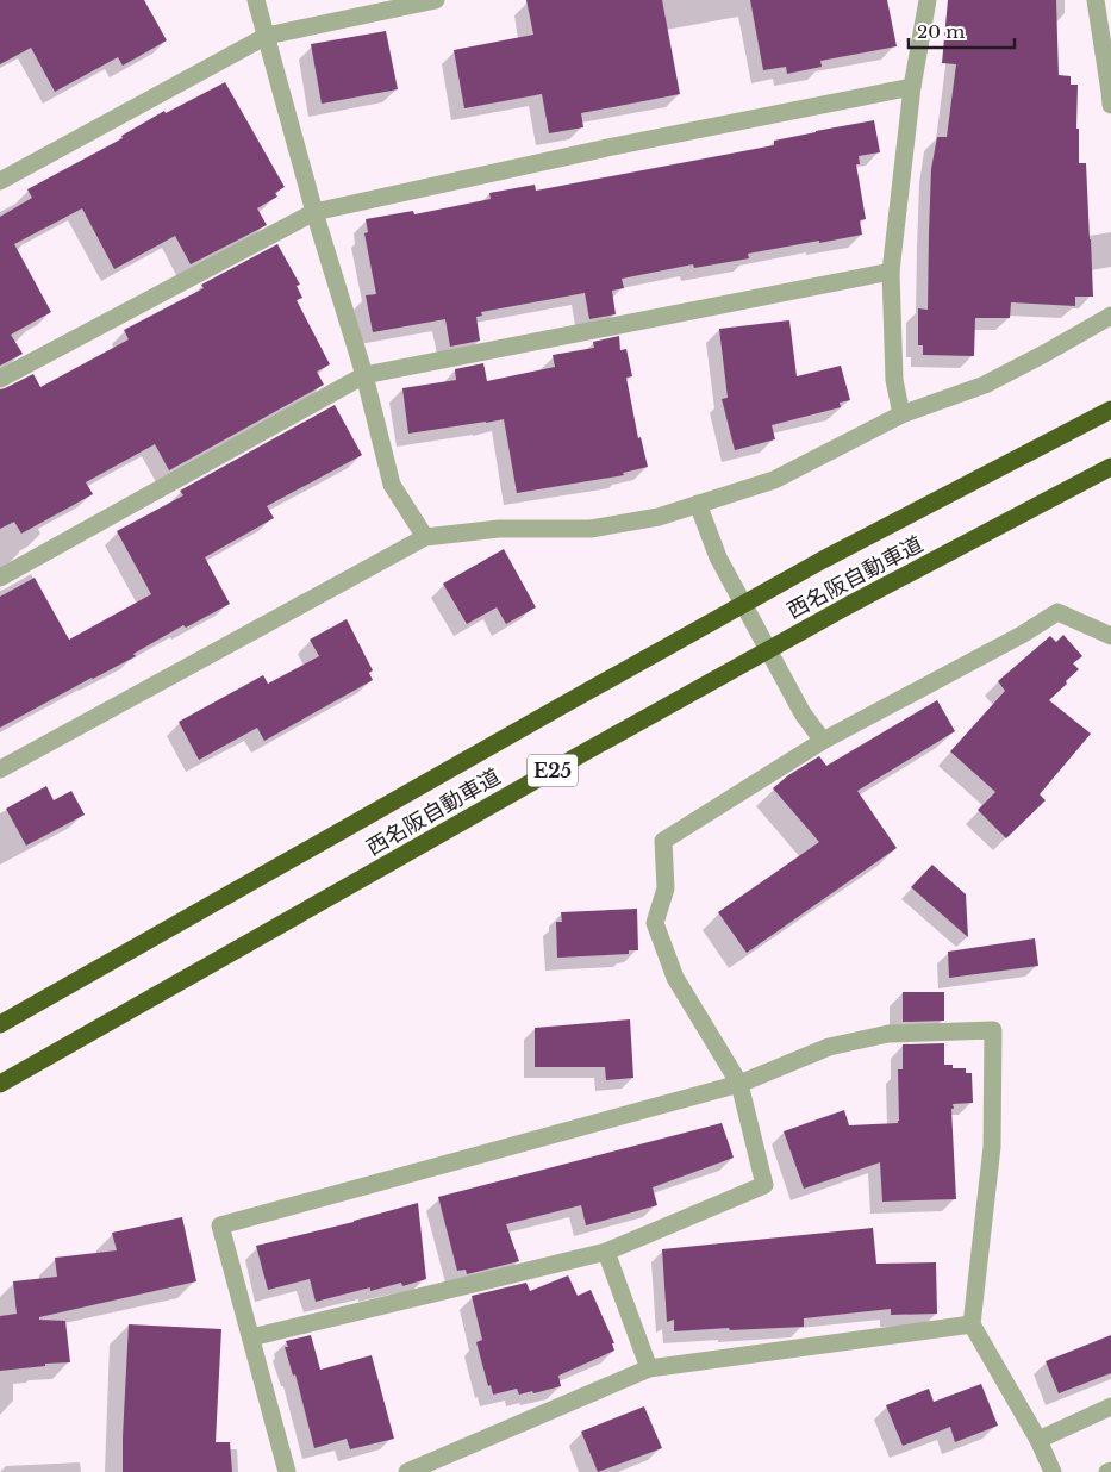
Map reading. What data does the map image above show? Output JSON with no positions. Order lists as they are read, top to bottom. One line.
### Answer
{"streets":{"highway":["西名阪自動車道","E25"]},"scale_bar":"20 m"}
